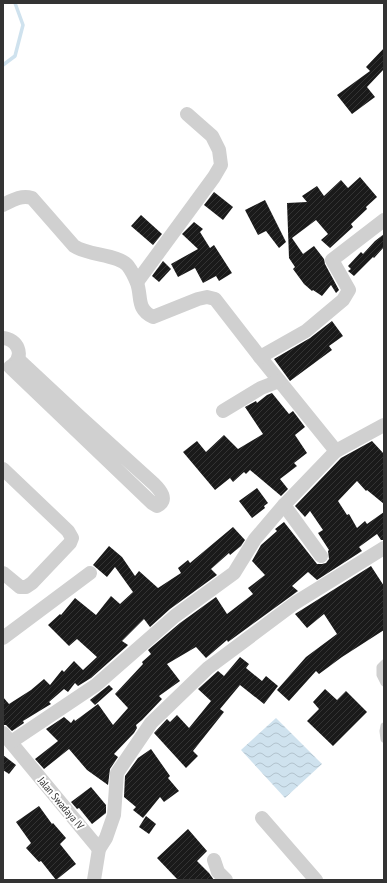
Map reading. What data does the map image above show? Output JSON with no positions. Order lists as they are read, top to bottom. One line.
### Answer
{"streets":{"street":["Jalan Swadaya IV"]}}
